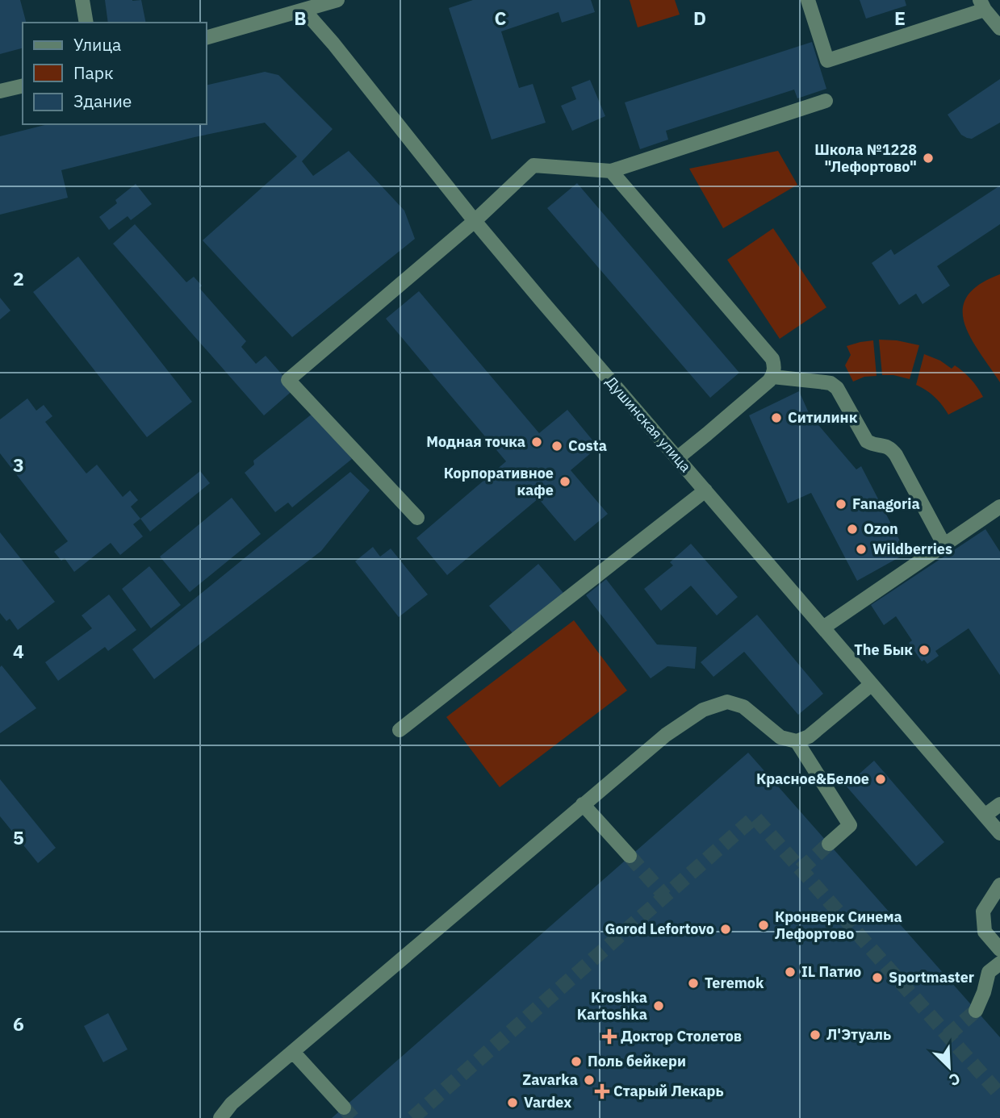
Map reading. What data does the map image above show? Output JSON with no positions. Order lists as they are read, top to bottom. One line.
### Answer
{"streets":{"street":["Душинская улица"]},"places":{"other":["Школа №1228 \"Лефортово\"","Ситилинк","Модная точка","Costa","Корпоративное кафе","Fanagoria","Ozon","Wildberries","The Бык","Красное&Белое","Кронверк Синема Лефортово","Gorod Lefortovo","IL Патио","Sportmaster","Teremok","Kroshka Kartoshka","Л'Этуаль","Поль бейкери","Zavarka","Vardex"],"health":["Доктор Столетов","Старый Лекарь"]},"legend":["Улица","Парк","Здание"],"north":"bottom right","grid":{"columns":["B","C","D","E"],"rows":["2","3","4","5","6"]}}
